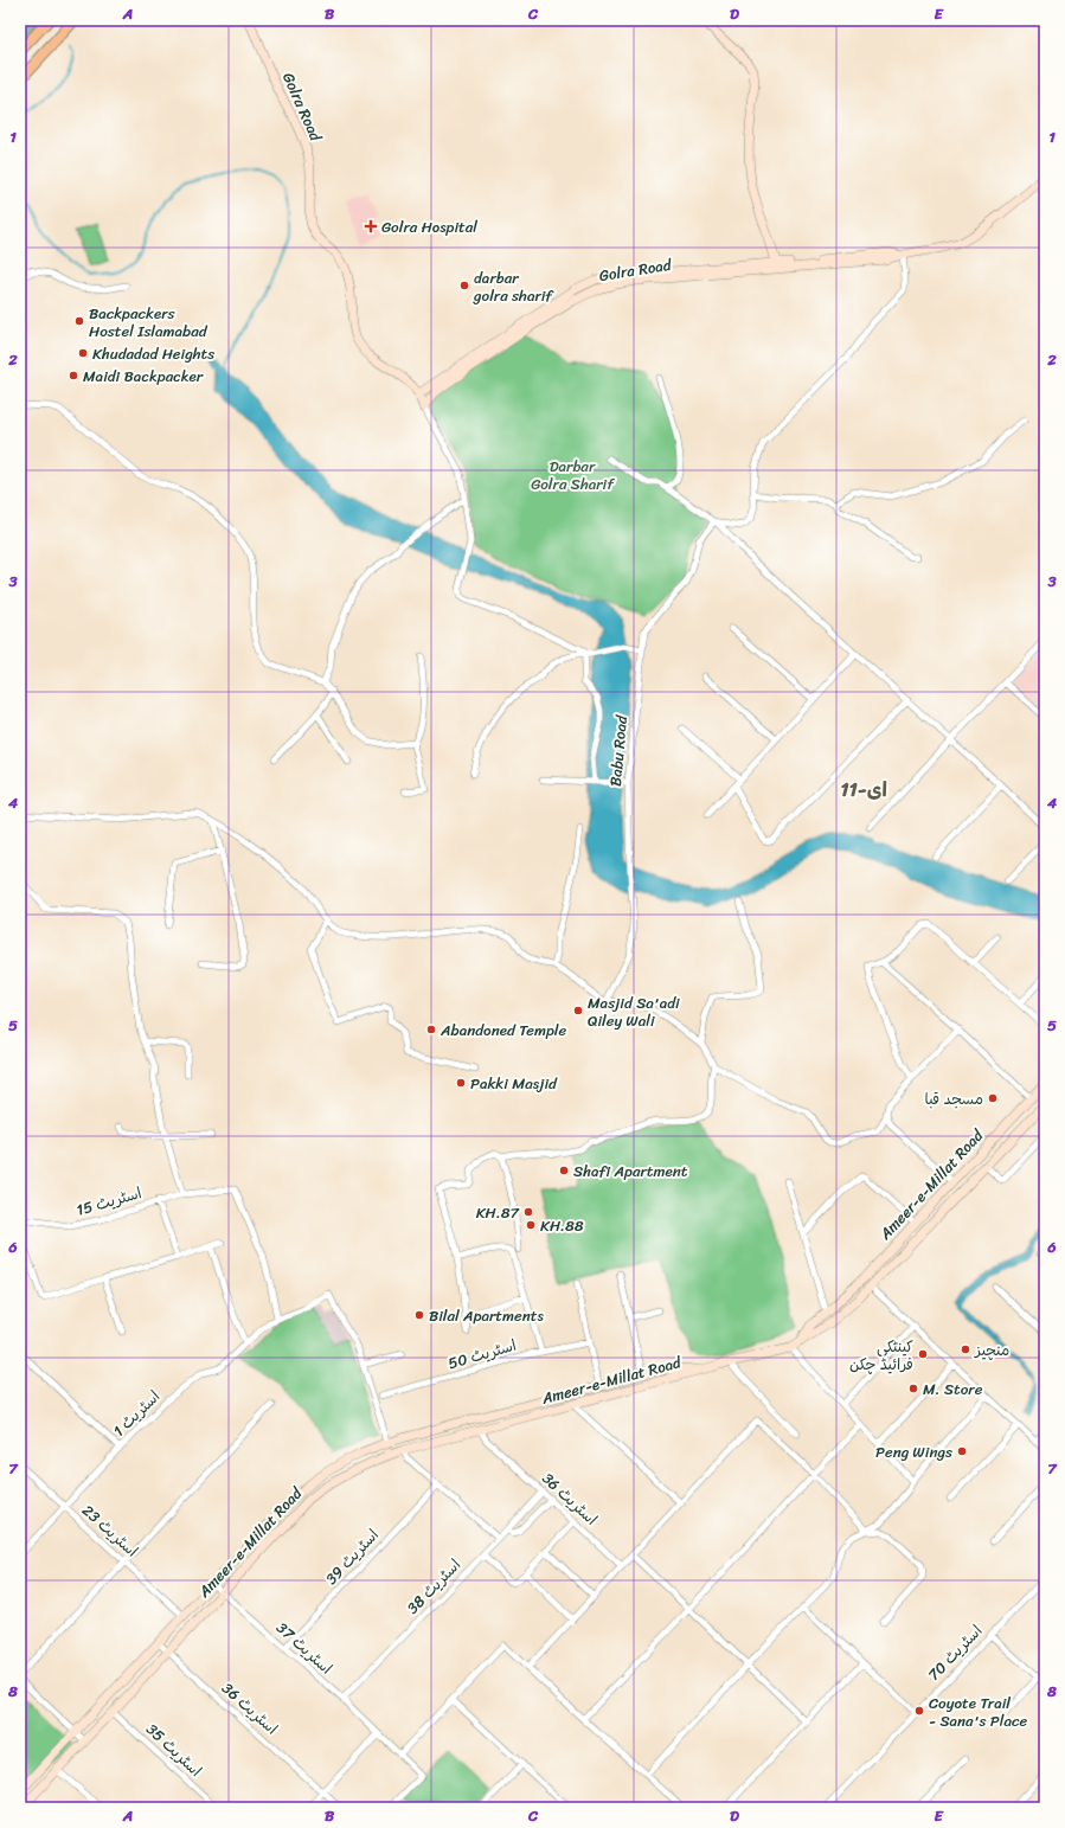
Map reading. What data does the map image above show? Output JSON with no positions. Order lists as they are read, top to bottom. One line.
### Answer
{"streets":{"main road":["Golra Road","Ameer-e-Millat Road"],"street":["Babu Road","اسٹریٹ 15","اسٹریٹ 50","اسٹریٹ 1","اسٹریٹ 36","اسٹریٹ 23","اسٹریٹ 39","اسٹریٹ 38","اسٹریٹ 37","اسٹریٹ 70","اسٹریٹ 35"]},"crossings":[["Ameer-e-Millat Road","اسٹریٹ 36"],["Ameer-e-Millat Road","اسٹریٹ 23"],["Ameer-e-Millat Road","اسٹریٹ 37"],["Ameer-e-Millat Road","اسٹریٹ 35"],["اسٹریٹ 15","اسٹریٹ 1"],["اسٹریٹ 1","اسٹریٹ 23"],["اسٹریٹ 36","اسٹریٹ 38"],["اسٹریٹ 39","اسٹریٹ 37"],["اسٹریٹ 38","اسٹریٹ 37"]],"districts":["ای-11"],"parks":["Darbar Golra Sharif"],"places":{"health":["Golra Hospital"],"other":["darbar golra sharif","Backpackers Hostel Islamabad","Khudadad Heights","Maidi Backpacker","Masjid Sa'adi Qiley Wali","Abandoned Temple","Pakki Masjid","مسجد قبا","Shafi Apartment","KH.87","KH.88","Bilal Apartments","منچیز","کینٹکی فرائیڈ چکن","M. Store","Peng Wings","Coyote Trail - Sana's Place"]},"grid":{"columns":["A","B","C","D","E"],"rows":["1","2","3","4","5","6","7","8"]}}
